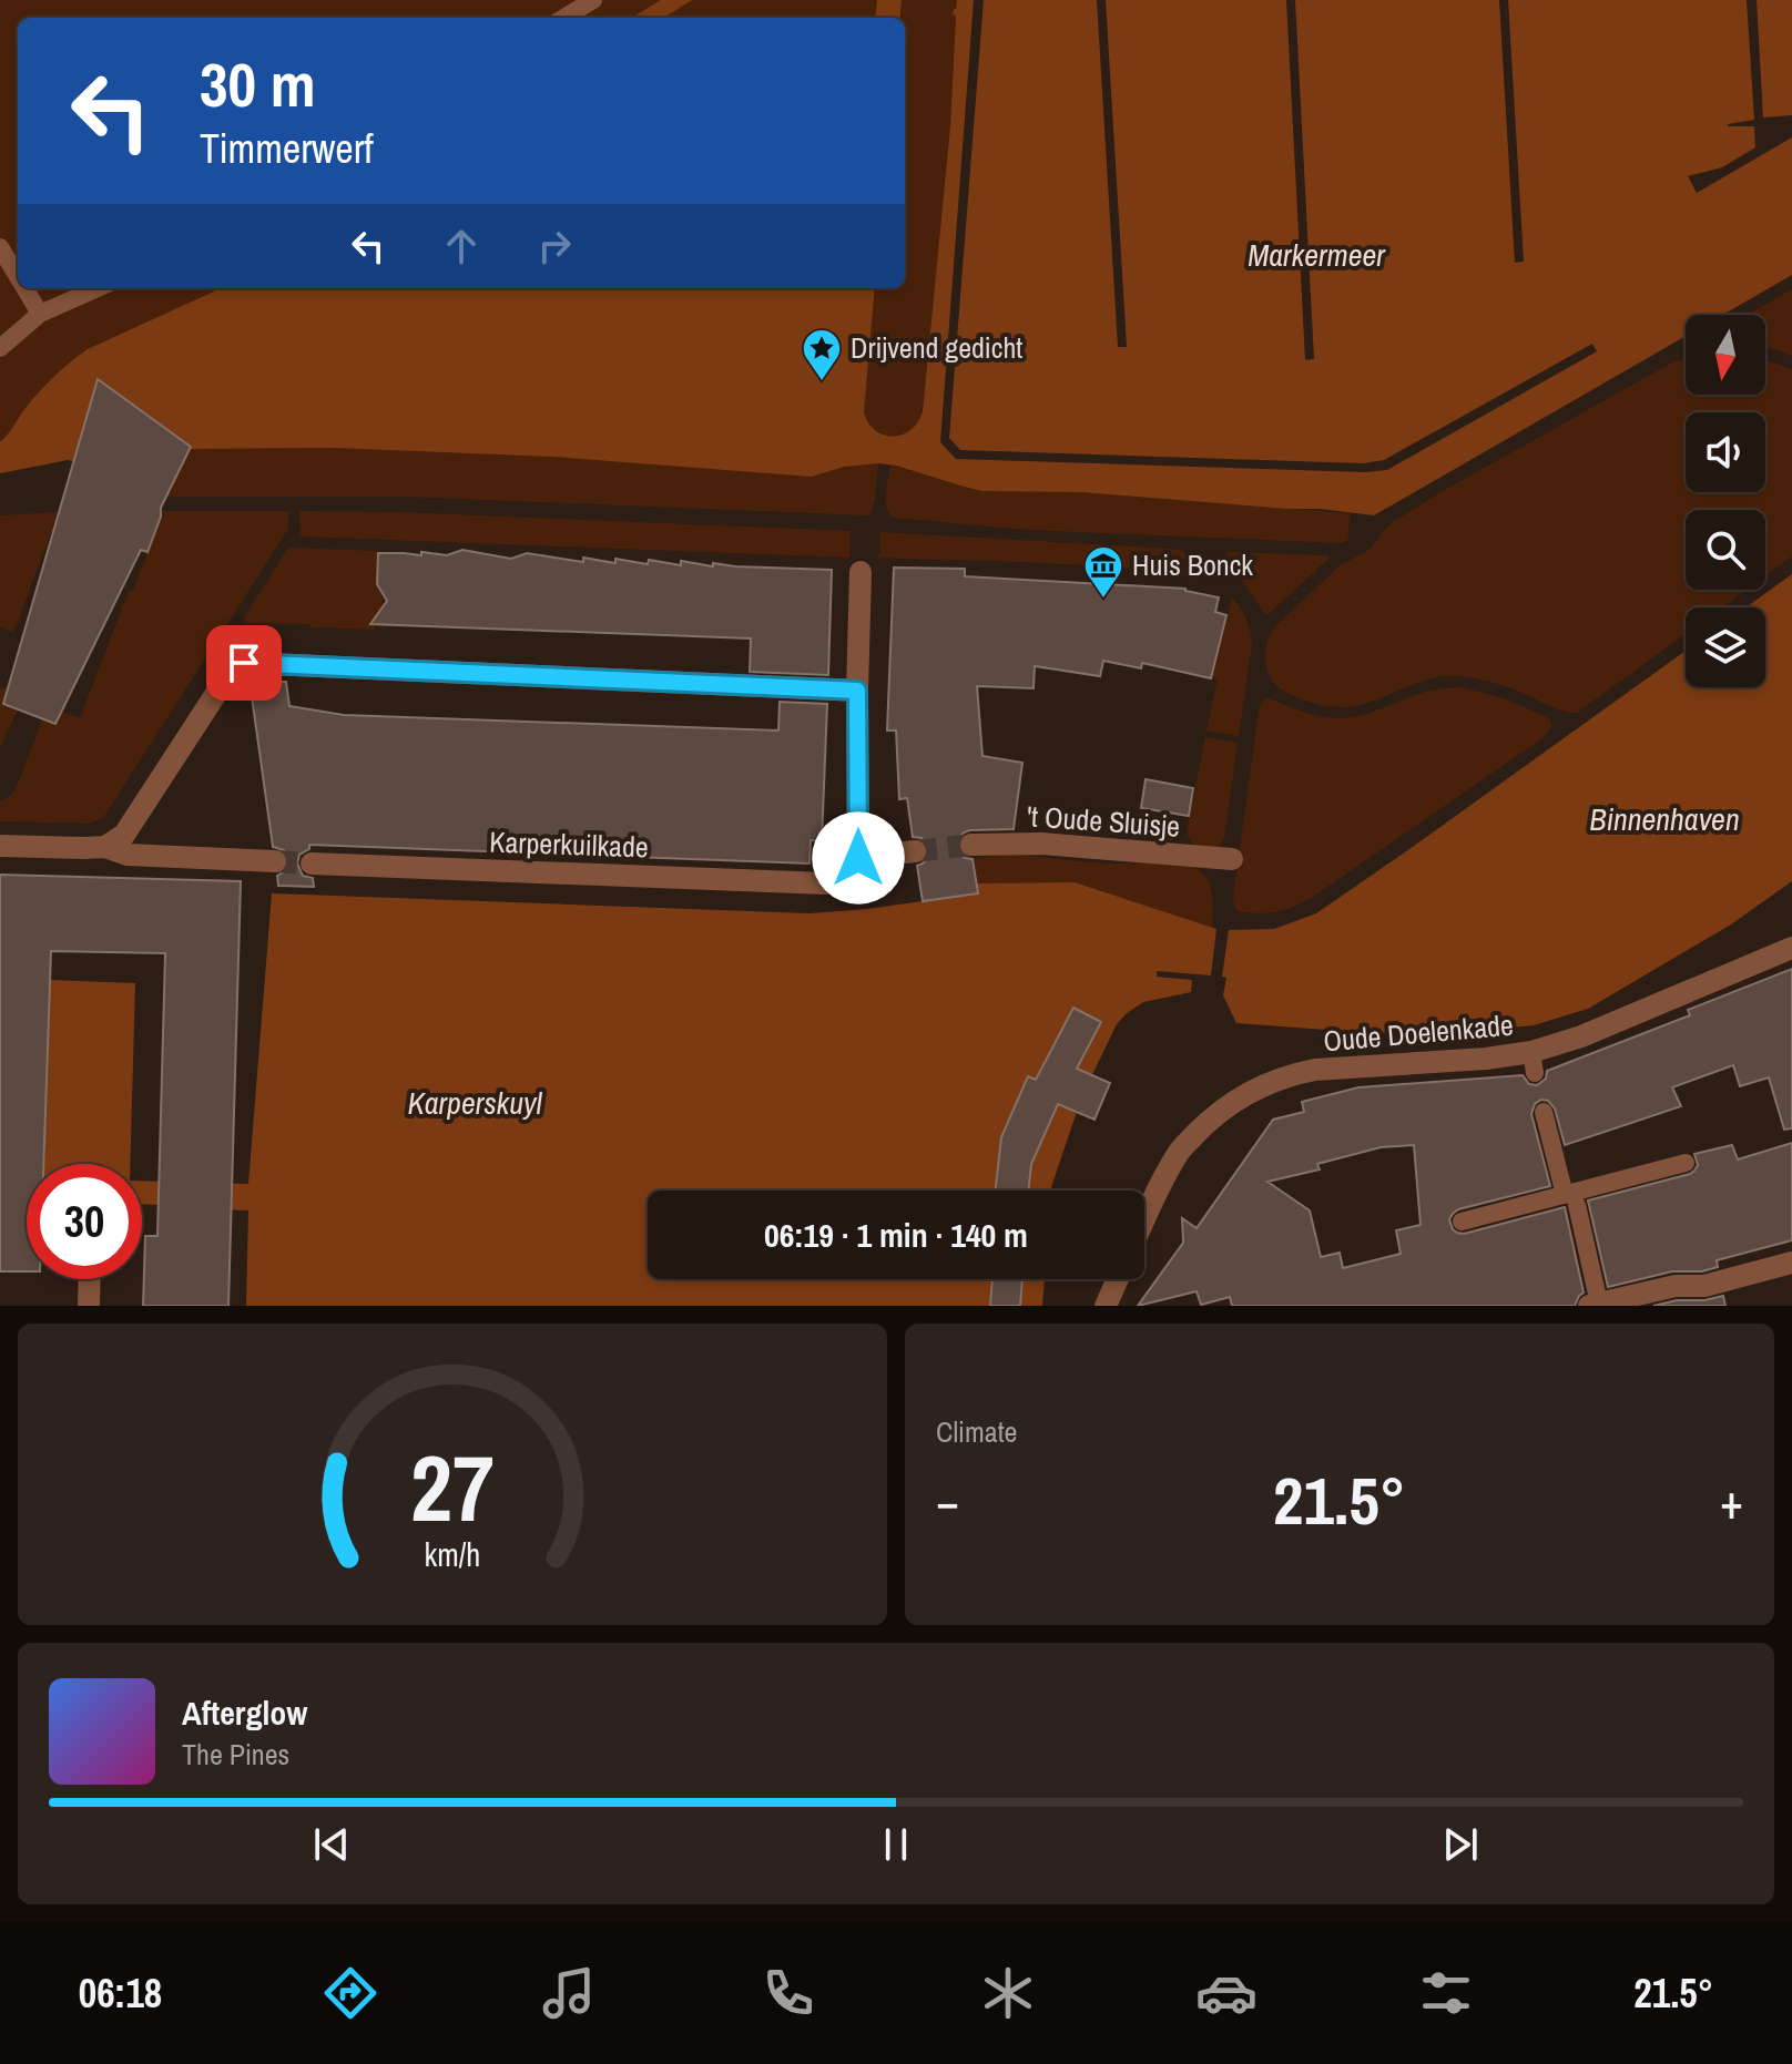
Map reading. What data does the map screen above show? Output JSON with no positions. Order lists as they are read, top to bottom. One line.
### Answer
{"streets":{"street":["'t Oude Sluisje","Karperkuilkade","Oude Doelenkade"]},"water":["Markermeer","Binnenhaven","Karperskuyl"],"places":{"place":["Drijvend gedicht"],"museum":["Huis Bonck"]},"north":"bottom","page":{"turn":["30 m","Timmerwerf"],"limit":"30","trip":"06:19 · 1 min · 140 m","tile":"Climate","heat":["−","21.5°","+"],"song":["Afterglow","The Pines"],"tabs":["06:18","21.5°"],"gauge":["27","km/h"]}}
